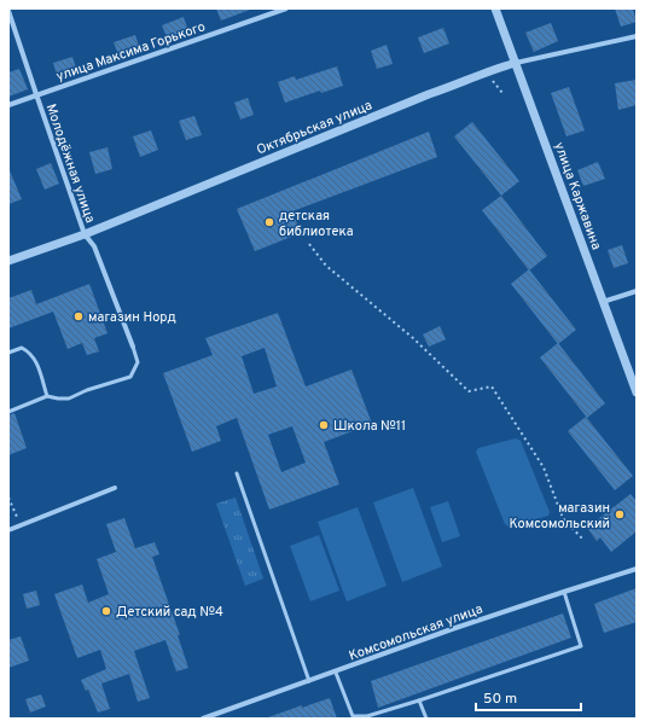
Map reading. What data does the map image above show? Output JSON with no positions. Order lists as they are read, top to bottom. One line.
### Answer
{"streets":{"street":["улица Максима Горького","Октябрьская улица","Молодёжная улица","улица Каржавина","Комсомольская улица"]},"crossings":[["улица Максима Горького","Молодёжная улица"],["Октябрьская улица","Молодёжная улица"],["Октябрьская улица","улица Каржавина"]],"places":["детская библиотека","магазин Норд","Школа №11","магазин Комсомольский","Детский сад №4"],"scale_bar":"50 m"}
